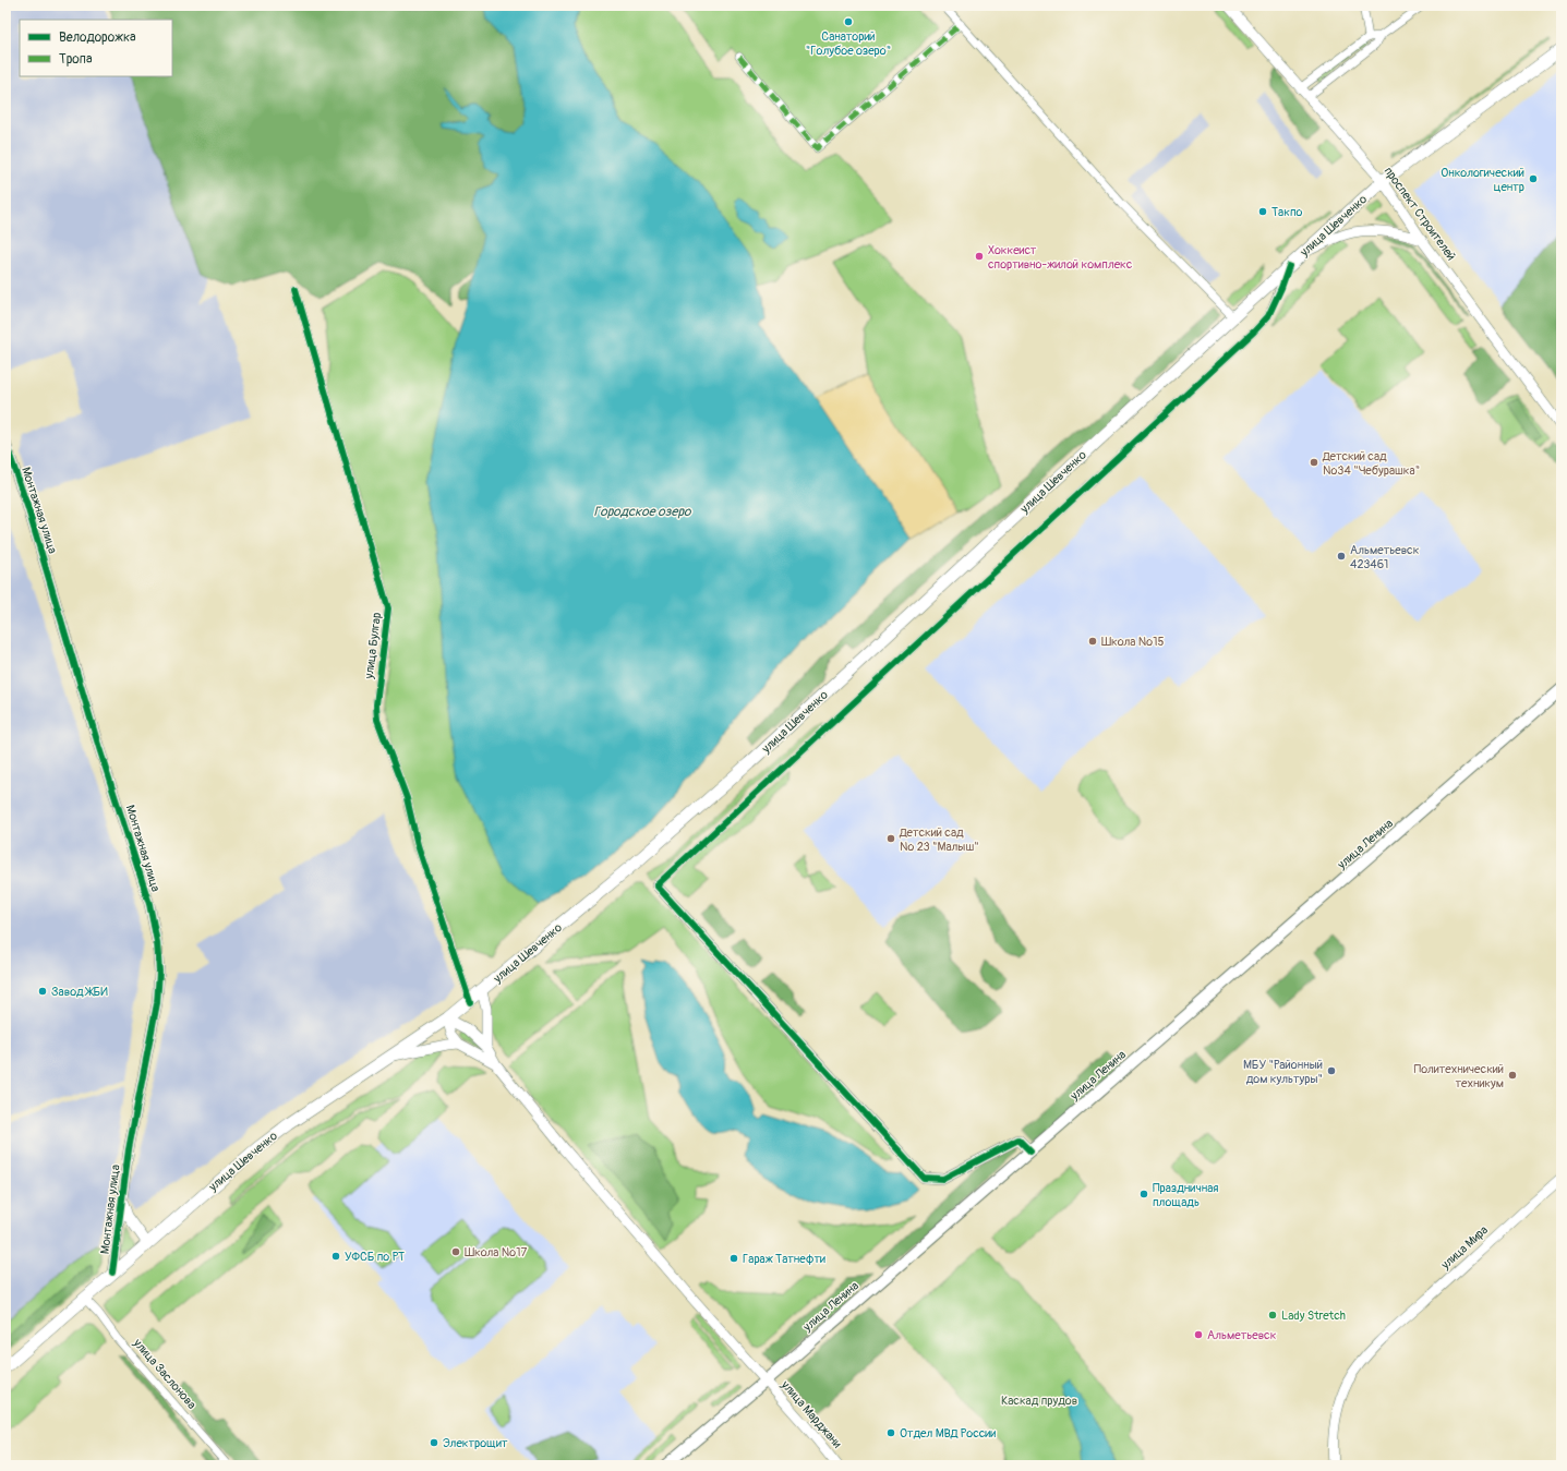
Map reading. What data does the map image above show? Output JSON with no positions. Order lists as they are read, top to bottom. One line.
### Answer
{"streets":{"main road":["улица Шевченко","улица Ленина"],"street":["проспект Строителей","Монтажная улица","улица Булгар","улица Мира","улица Заслонова","улица Марджани"]},"crossings":[["проспект Строителей","улица Шевченко"],["улица Шевченко","Монтажная улица"],["улица Шевченко","улица Булгар"],["улица Шевченко","улица Заслонова"],["улица Ленина","улица Марджани"]],"water":["Городское озеро"],"parks":["Каскад прудов"],"places":["Санаторий \"Голубое озеро\"","Онкологический центр","Такпо","Хоккеист спортивно-жилой комплекс","Детский сад №34 \"Чебурашка\"","Альметьевск 423461","Школа №15","Детский сад № 23 \"Малыш\"","Завод ЖБИ","МБУ \"Районный дом культуры\"","Политехнический техникум","Праздничная площадь","Школа №17","УФСБ по РТ","Гараж Татнефти","Lady Stretch","Альметьевск","Отдел МВД России","Электрощит"],"legend":["Велодорожка","Тропа"]}
